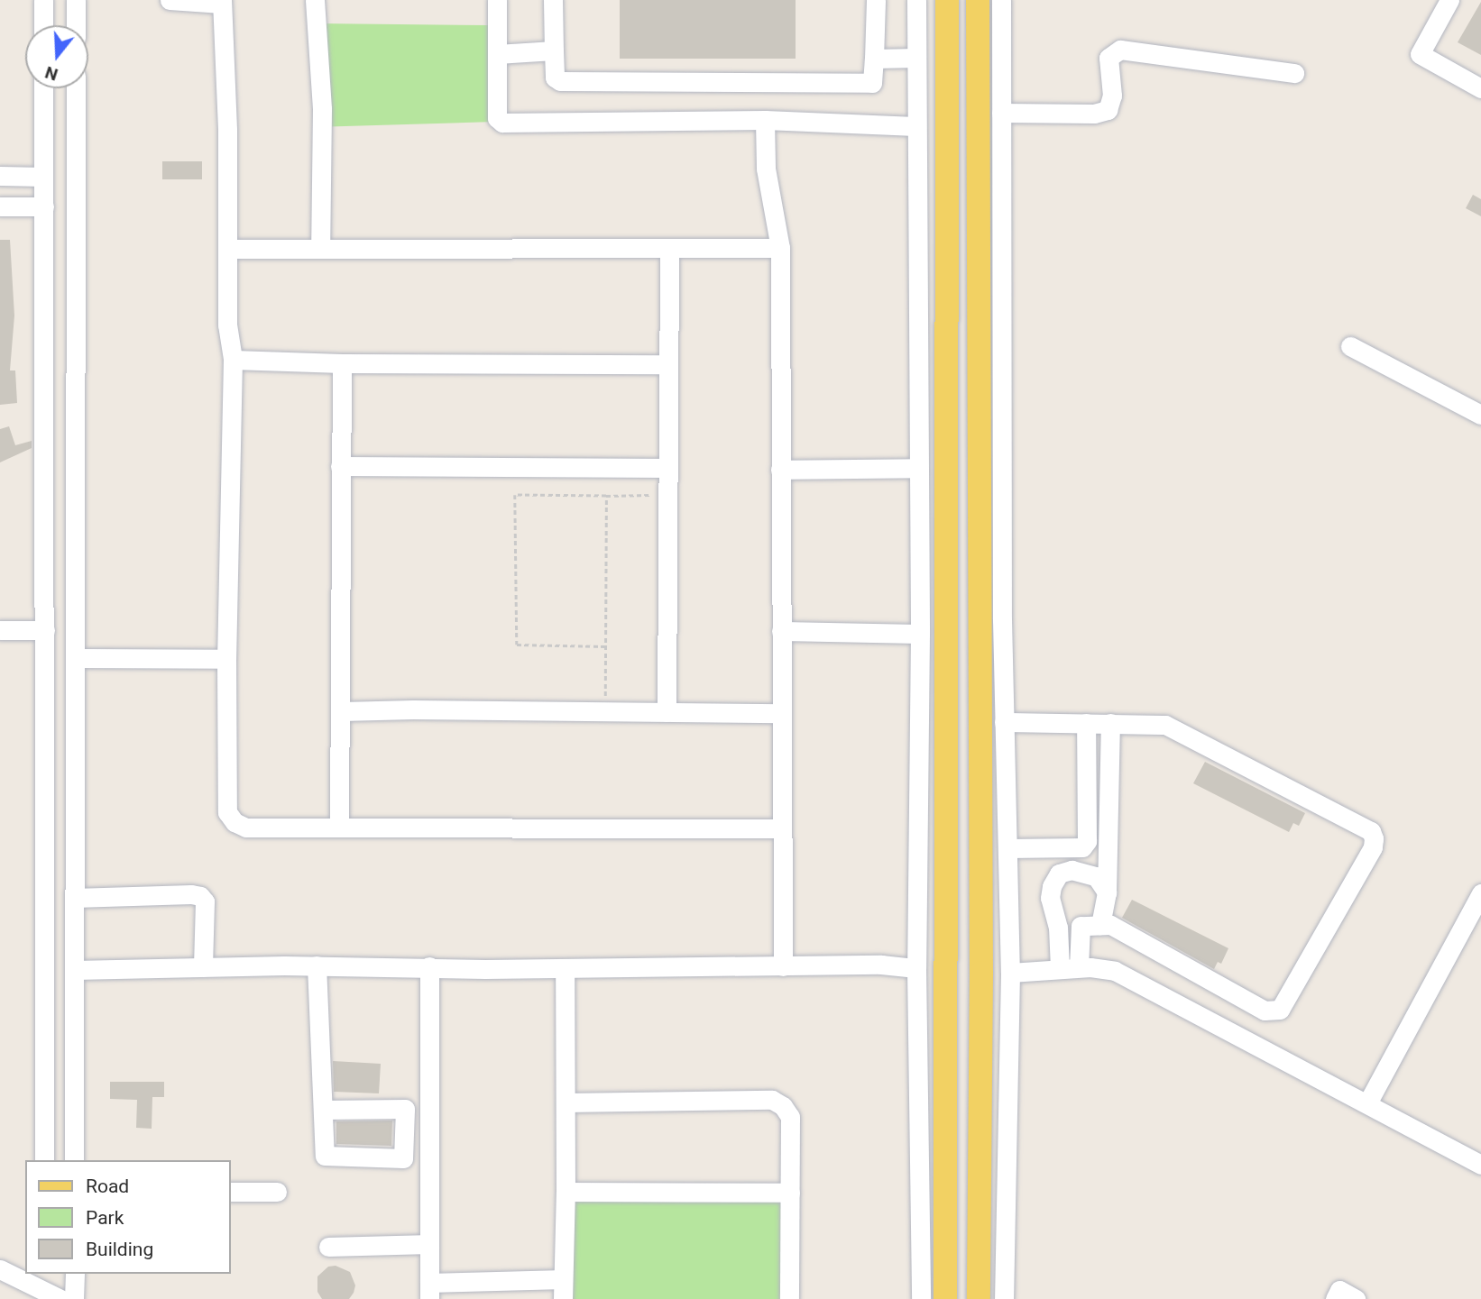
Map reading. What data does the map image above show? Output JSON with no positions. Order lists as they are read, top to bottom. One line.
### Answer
{"legend":["Road","Park","Building"],"north":"bottom"}
